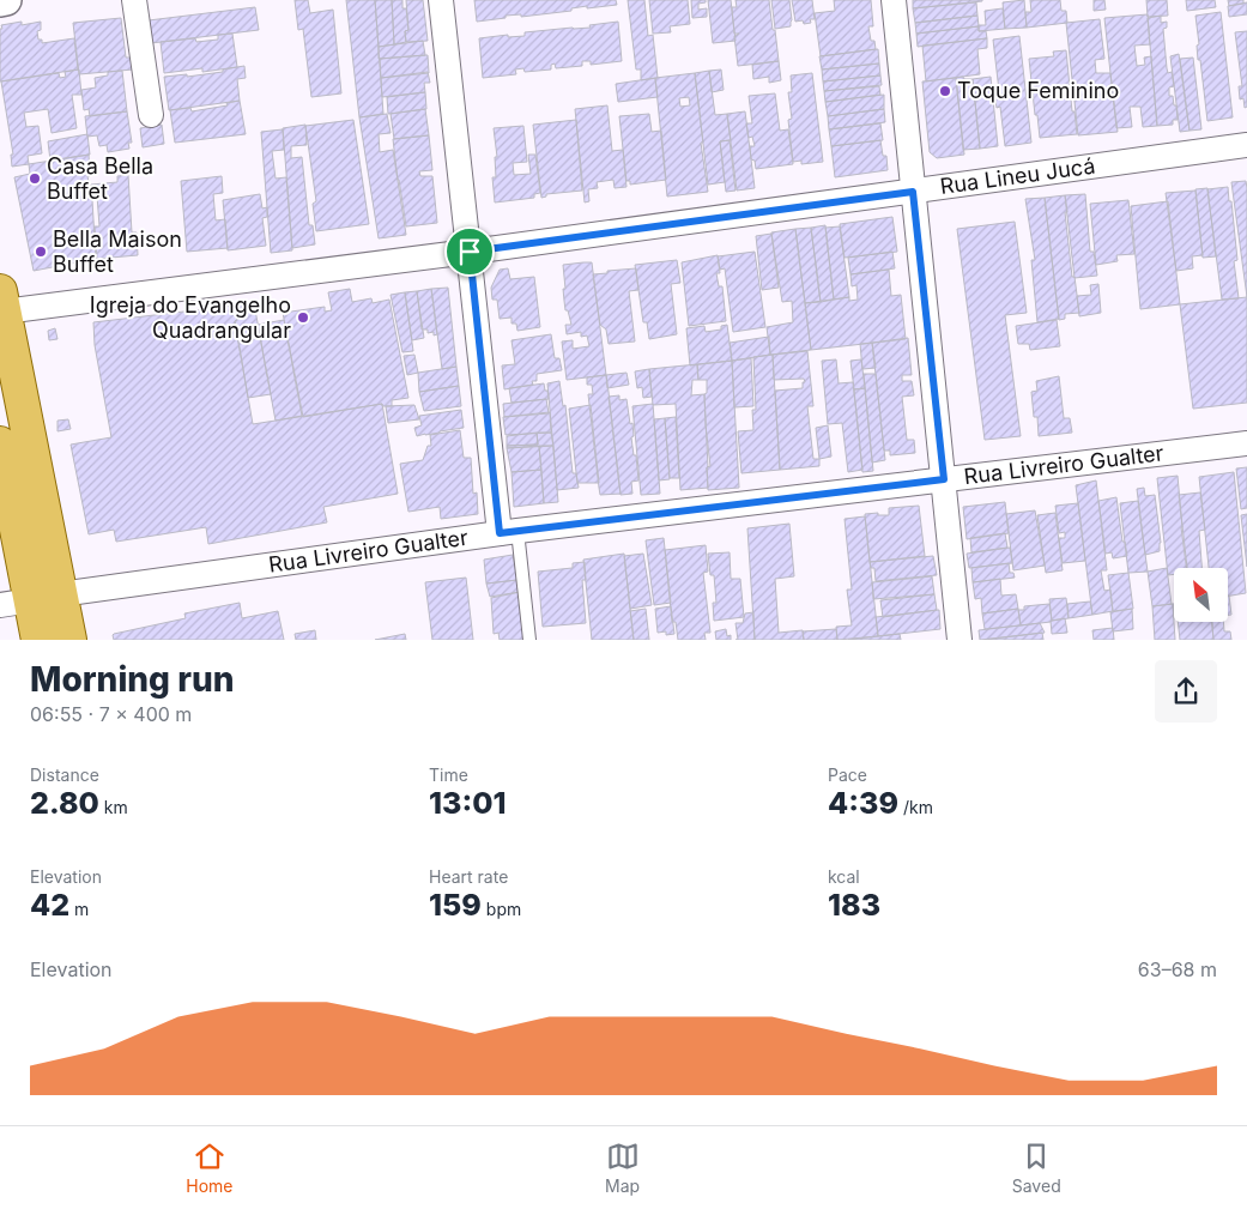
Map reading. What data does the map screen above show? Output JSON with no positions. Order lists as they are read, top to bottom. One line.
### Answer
{"streets":{"street":["Rua Lineu Jucá","Rua Livreiro Gualter"]},"places":["Toque Feminino","Casa Bella Buffet","Bella Maison Buffet","Igreja do Evangelho Quadrangular"],"north":"top left","page":{"heading":["Morning run","06:55 · 7 × 400 m"],"stats":[["Distance","2.80 km"],["Time","13:01"],["Pace","4:39 /km"],["Elevation","42 m"],["Heart rate","159 bpm"],["kcal","183"]],"chart":["Elevation","63–68 m"],"tabs":["Home","Map","Saved"]}}
